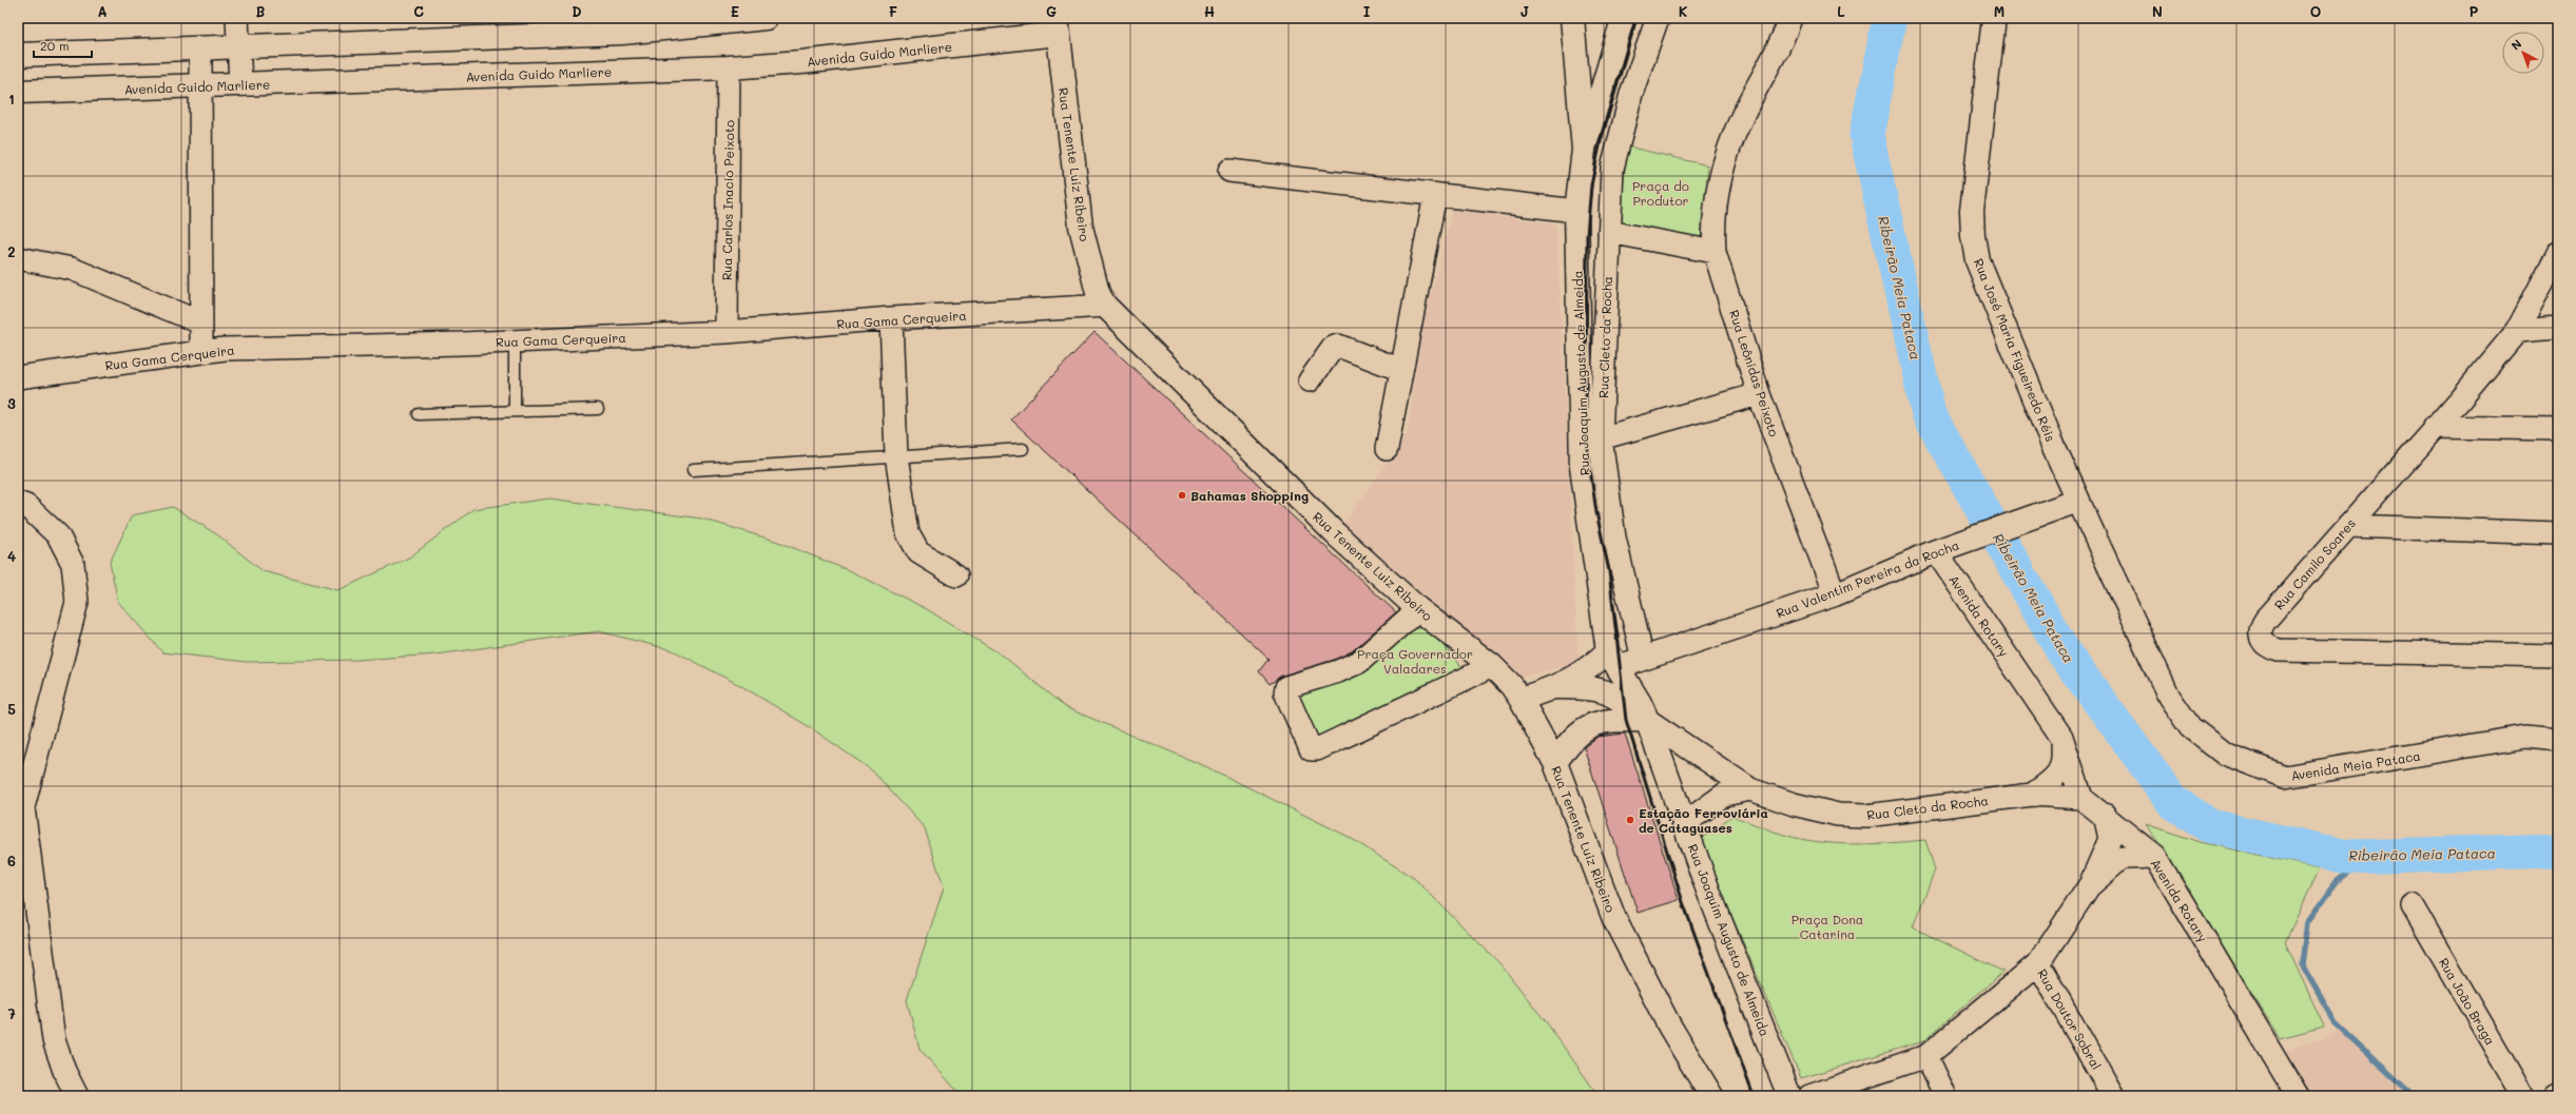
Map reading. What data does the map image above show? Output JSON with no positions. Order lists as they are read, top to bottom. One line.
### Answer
{"streets":{"street":["Avenida Guido Marliere","Rua Tenente Luiz Ribeiro","Rua Carlos Inacio Peixoto","Rua Gama Cerqueira","Rua Cleto da Rocha","Rua José Maria Figueiredo Réis","Rua Joaquim Augusto de Almeida","Rua Leônidas Peixoto","Rua Camilo Soares","Rua Valentim Pereira da Rocha","Avenida Rotary","Avenida Meia Pataca","Rua João Braga","Rua Doutor Sobral"]},"crossings":[["Avenida Guido Marliere","Rua Tenente Luiz Ribeiro"],["Avenida Guido Marliere","Rua Carlos Inacio Peixoto"],["Rua Tenente Luiz Ribeiro","Rua Gama Cerqueira"],["Rua Carlos Inacio Peixoto","Rua Gama Cerqueira"],["Rua Cleto da Rocha","Rua Joaquim Augusto de Almeida"],["Rua Cleto da Rocha","Rua Valentim Pereira da Rocha"],["Rua Cleto da Rocha","Avenida Rotary"],["Rua José Maria Figueiredo Réis","Rua Valentim Pereira da Rocha"],["Rua José Maria Figueiredo Réis","Avenida Meia Pataca"],["Rua Joaquim Augusto de Almeida","Rua Valentim Pereira da Rocha"],["Rua Leônidas Peixoto","Rua Valentim Pereira da Rocha"],["Rua Valentim Pereira da Rocha","Avenida Rotary"],["Rua Valentim Pereira da Rocha","Avenida Meia Pataca"]],"water":["Ribeirão Meia Pataca"],"parks":["Praça do Produtor","Praça Governador Valadares","Praça Dona Catarina"],"places":["Bahamas Shopping","Estação Ferroviária de Cataguases"],"scale_bar":"20 m","north":"top left","grid":{"columns":["A","B","C","D","E","F","G","H","I","J","K","L","M","N","O","P"],"rows":["1","2","3","4","5","6","7"]}}
